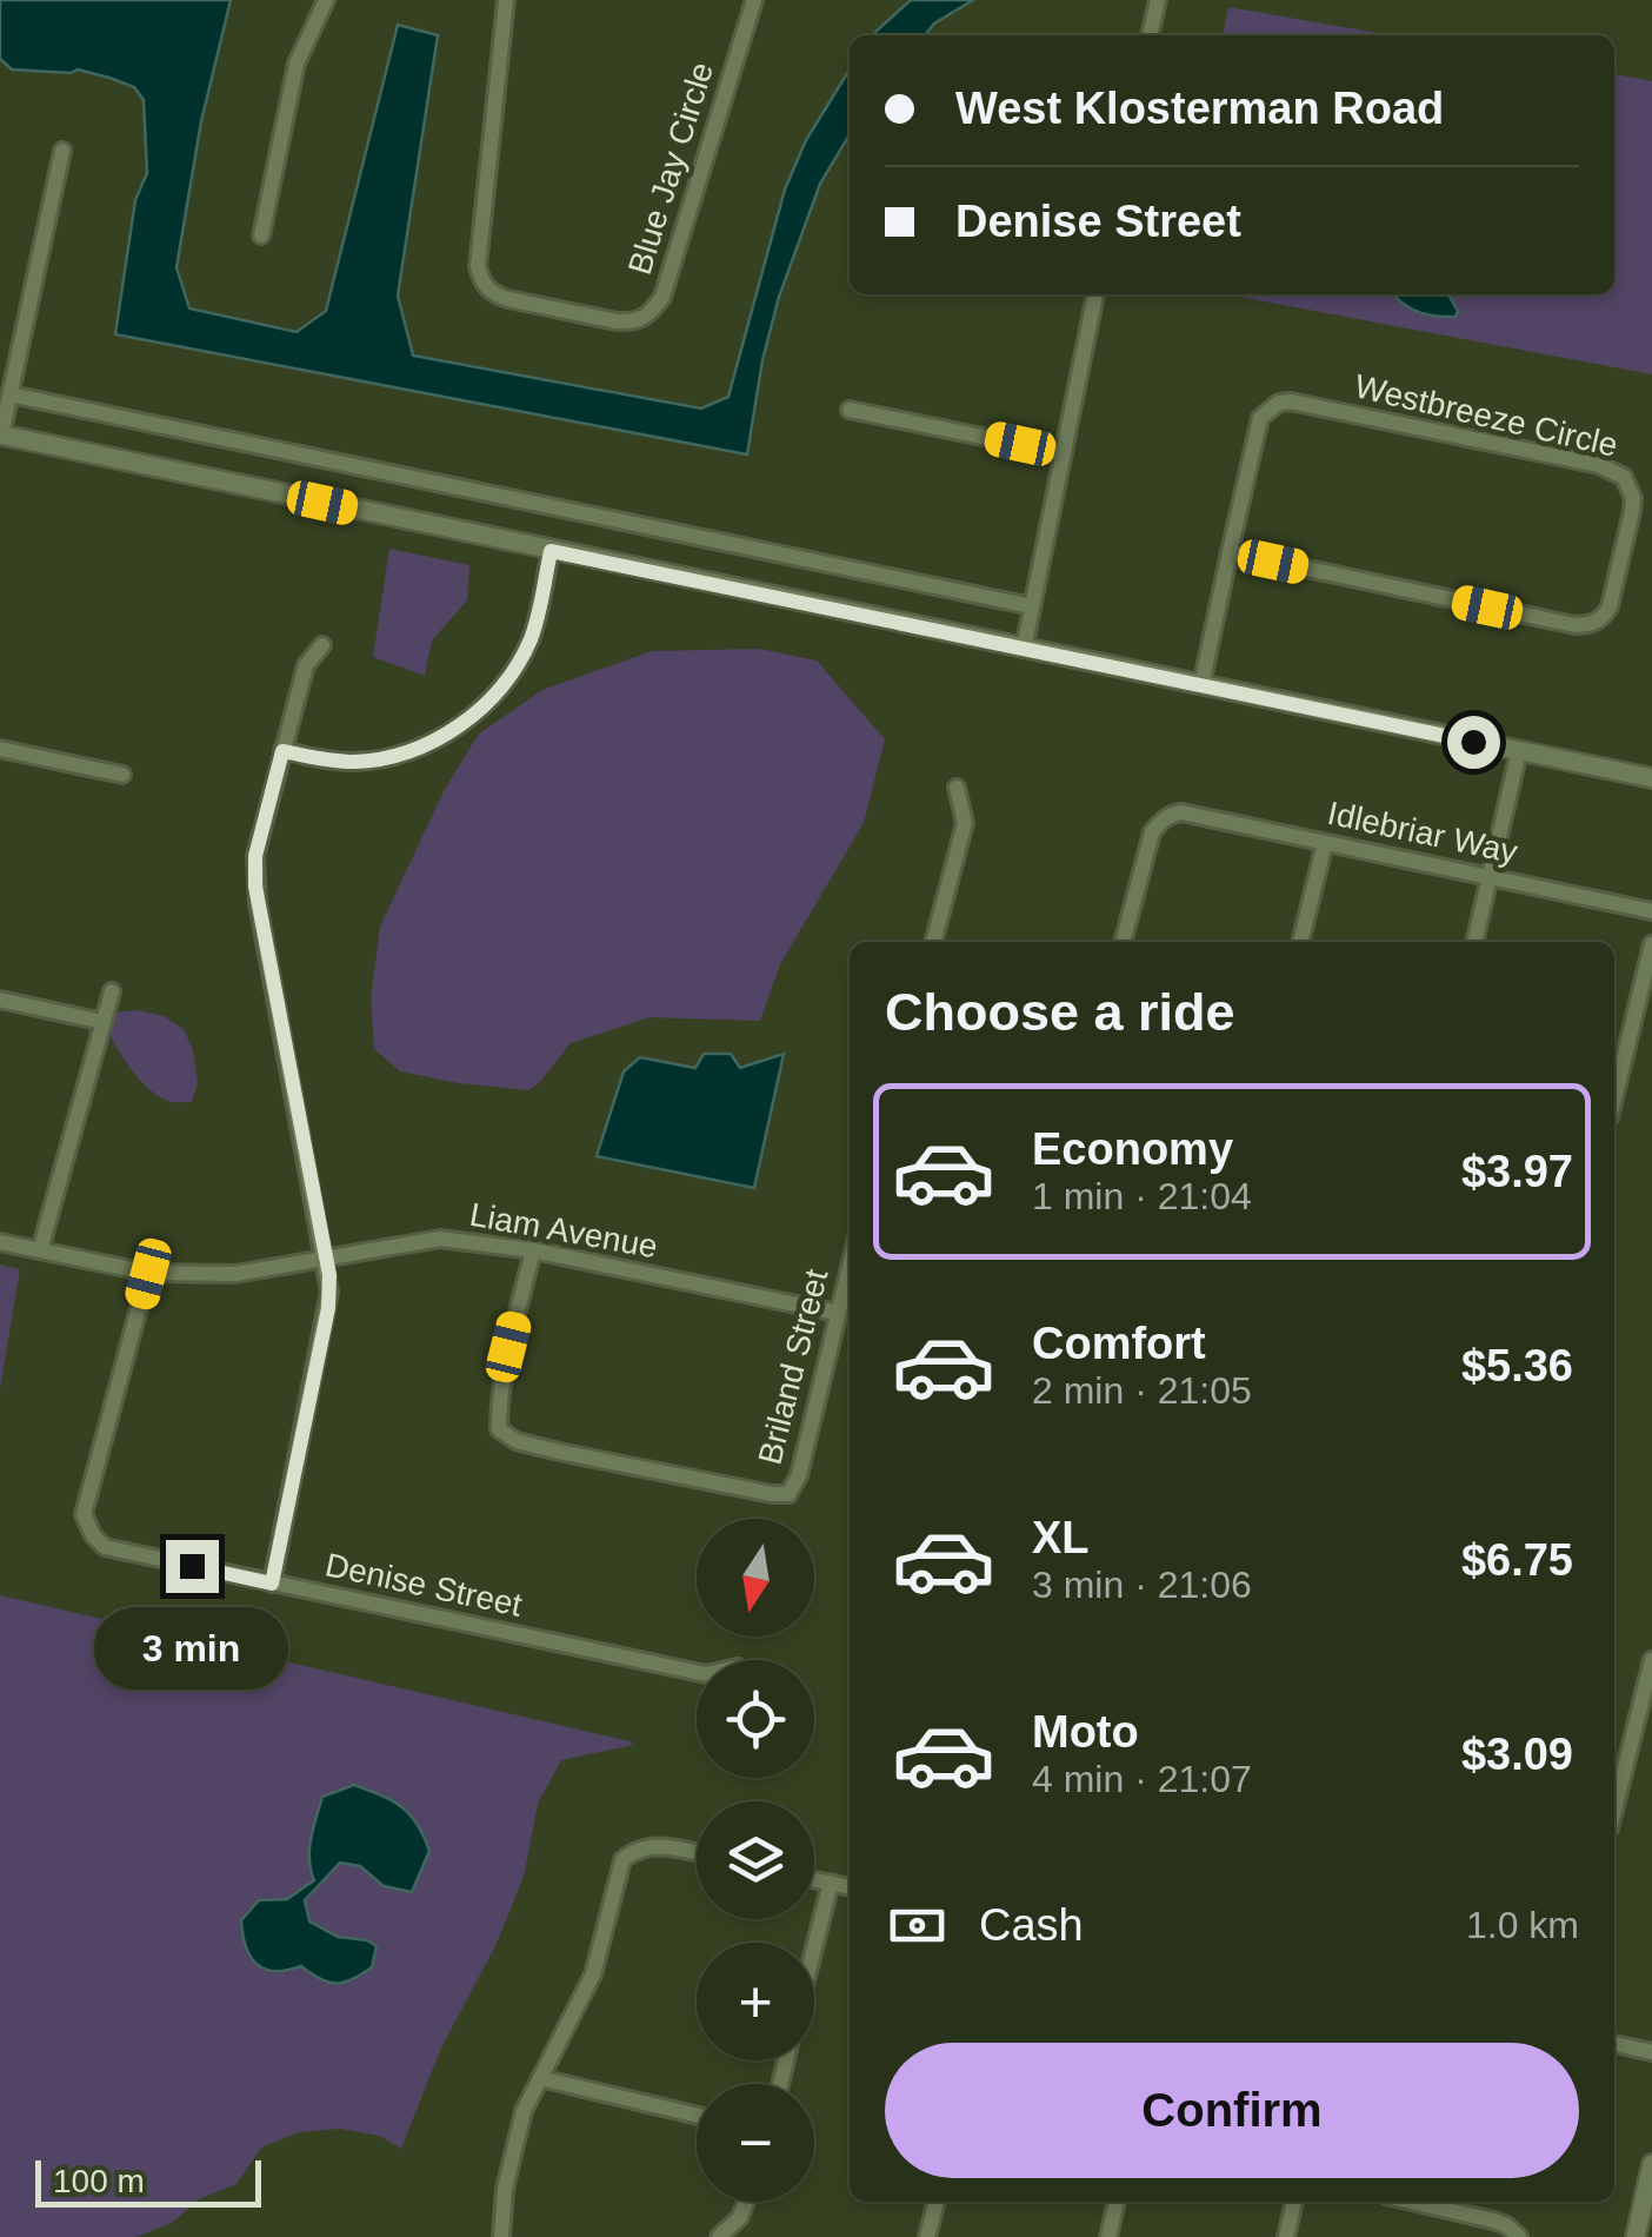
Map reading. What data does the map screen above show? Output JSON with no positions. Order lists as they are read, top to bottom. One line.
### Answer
{"streets":{"street":["Blue Jay Circle","Westbreeze Circle","Idlebriar Way","Liam Avenue","Briland Street","Denise Street"]},"crossings":[["Liam Avenue","Briland Street"],["Liam Avenue","Denise Street"]],"scale_bar":"100 m","north":"bottom","page":{"banner":["West Klosterman Road","Denise Street"],"heading":"Choose a ride","list":[{"name":"Economy","note":"1 min · 21:04","value":"$3.97"},{"name":"Comfort","note":"2 min · 21:05","value":"$5.36"},{"name":"XL","note":"3 min · 21:06","value":"$6.75"},{"name":"Moto","note":"4 min · 21:07","value":"$3.09"}],"map_buttons":["+","−"],"bubble":"3 min","pay":["Cash","1.0 km"],"buttons":"Confirm","scale":"100 m"}}
